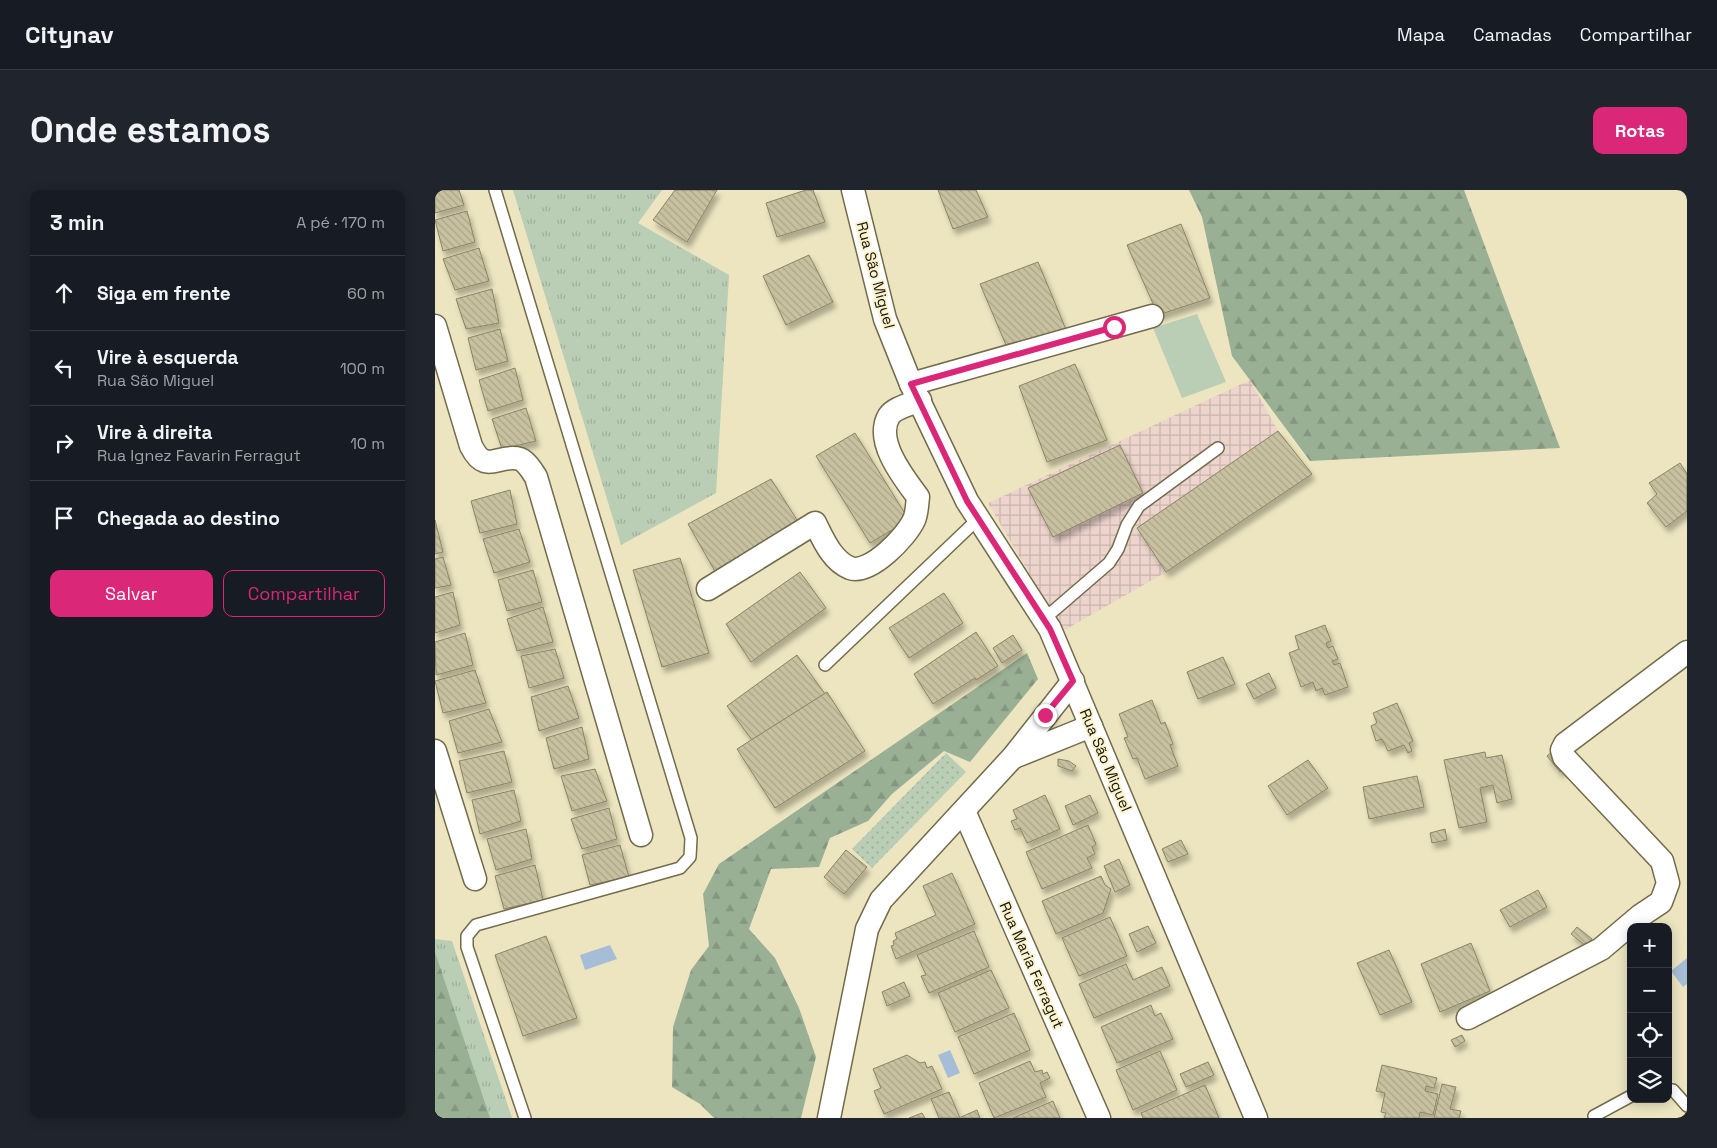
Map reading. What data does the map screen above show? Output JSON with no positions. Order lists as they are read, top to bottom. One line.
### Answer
{"streets":{"street":["Rua São Miguel","Rua Maria Ferragut"]},"page":{"header":"Citynav","nav":["Mapa","Camadas","Compartilhar"],"buttons":["Rotas",["Salvar","Compartilhar"]],"title":"Onde estamos","heading":["3 min","A pé · 170 m"],"list":[["Siga em frente","60 m"],["Vire à esquerda","Rua São Miguel","100 m"],["Vire à direita","Rua Ignez Favarin Ferragut","10 m"],"Chegada ao destino"],"map_buttons":["+","−"]}}
